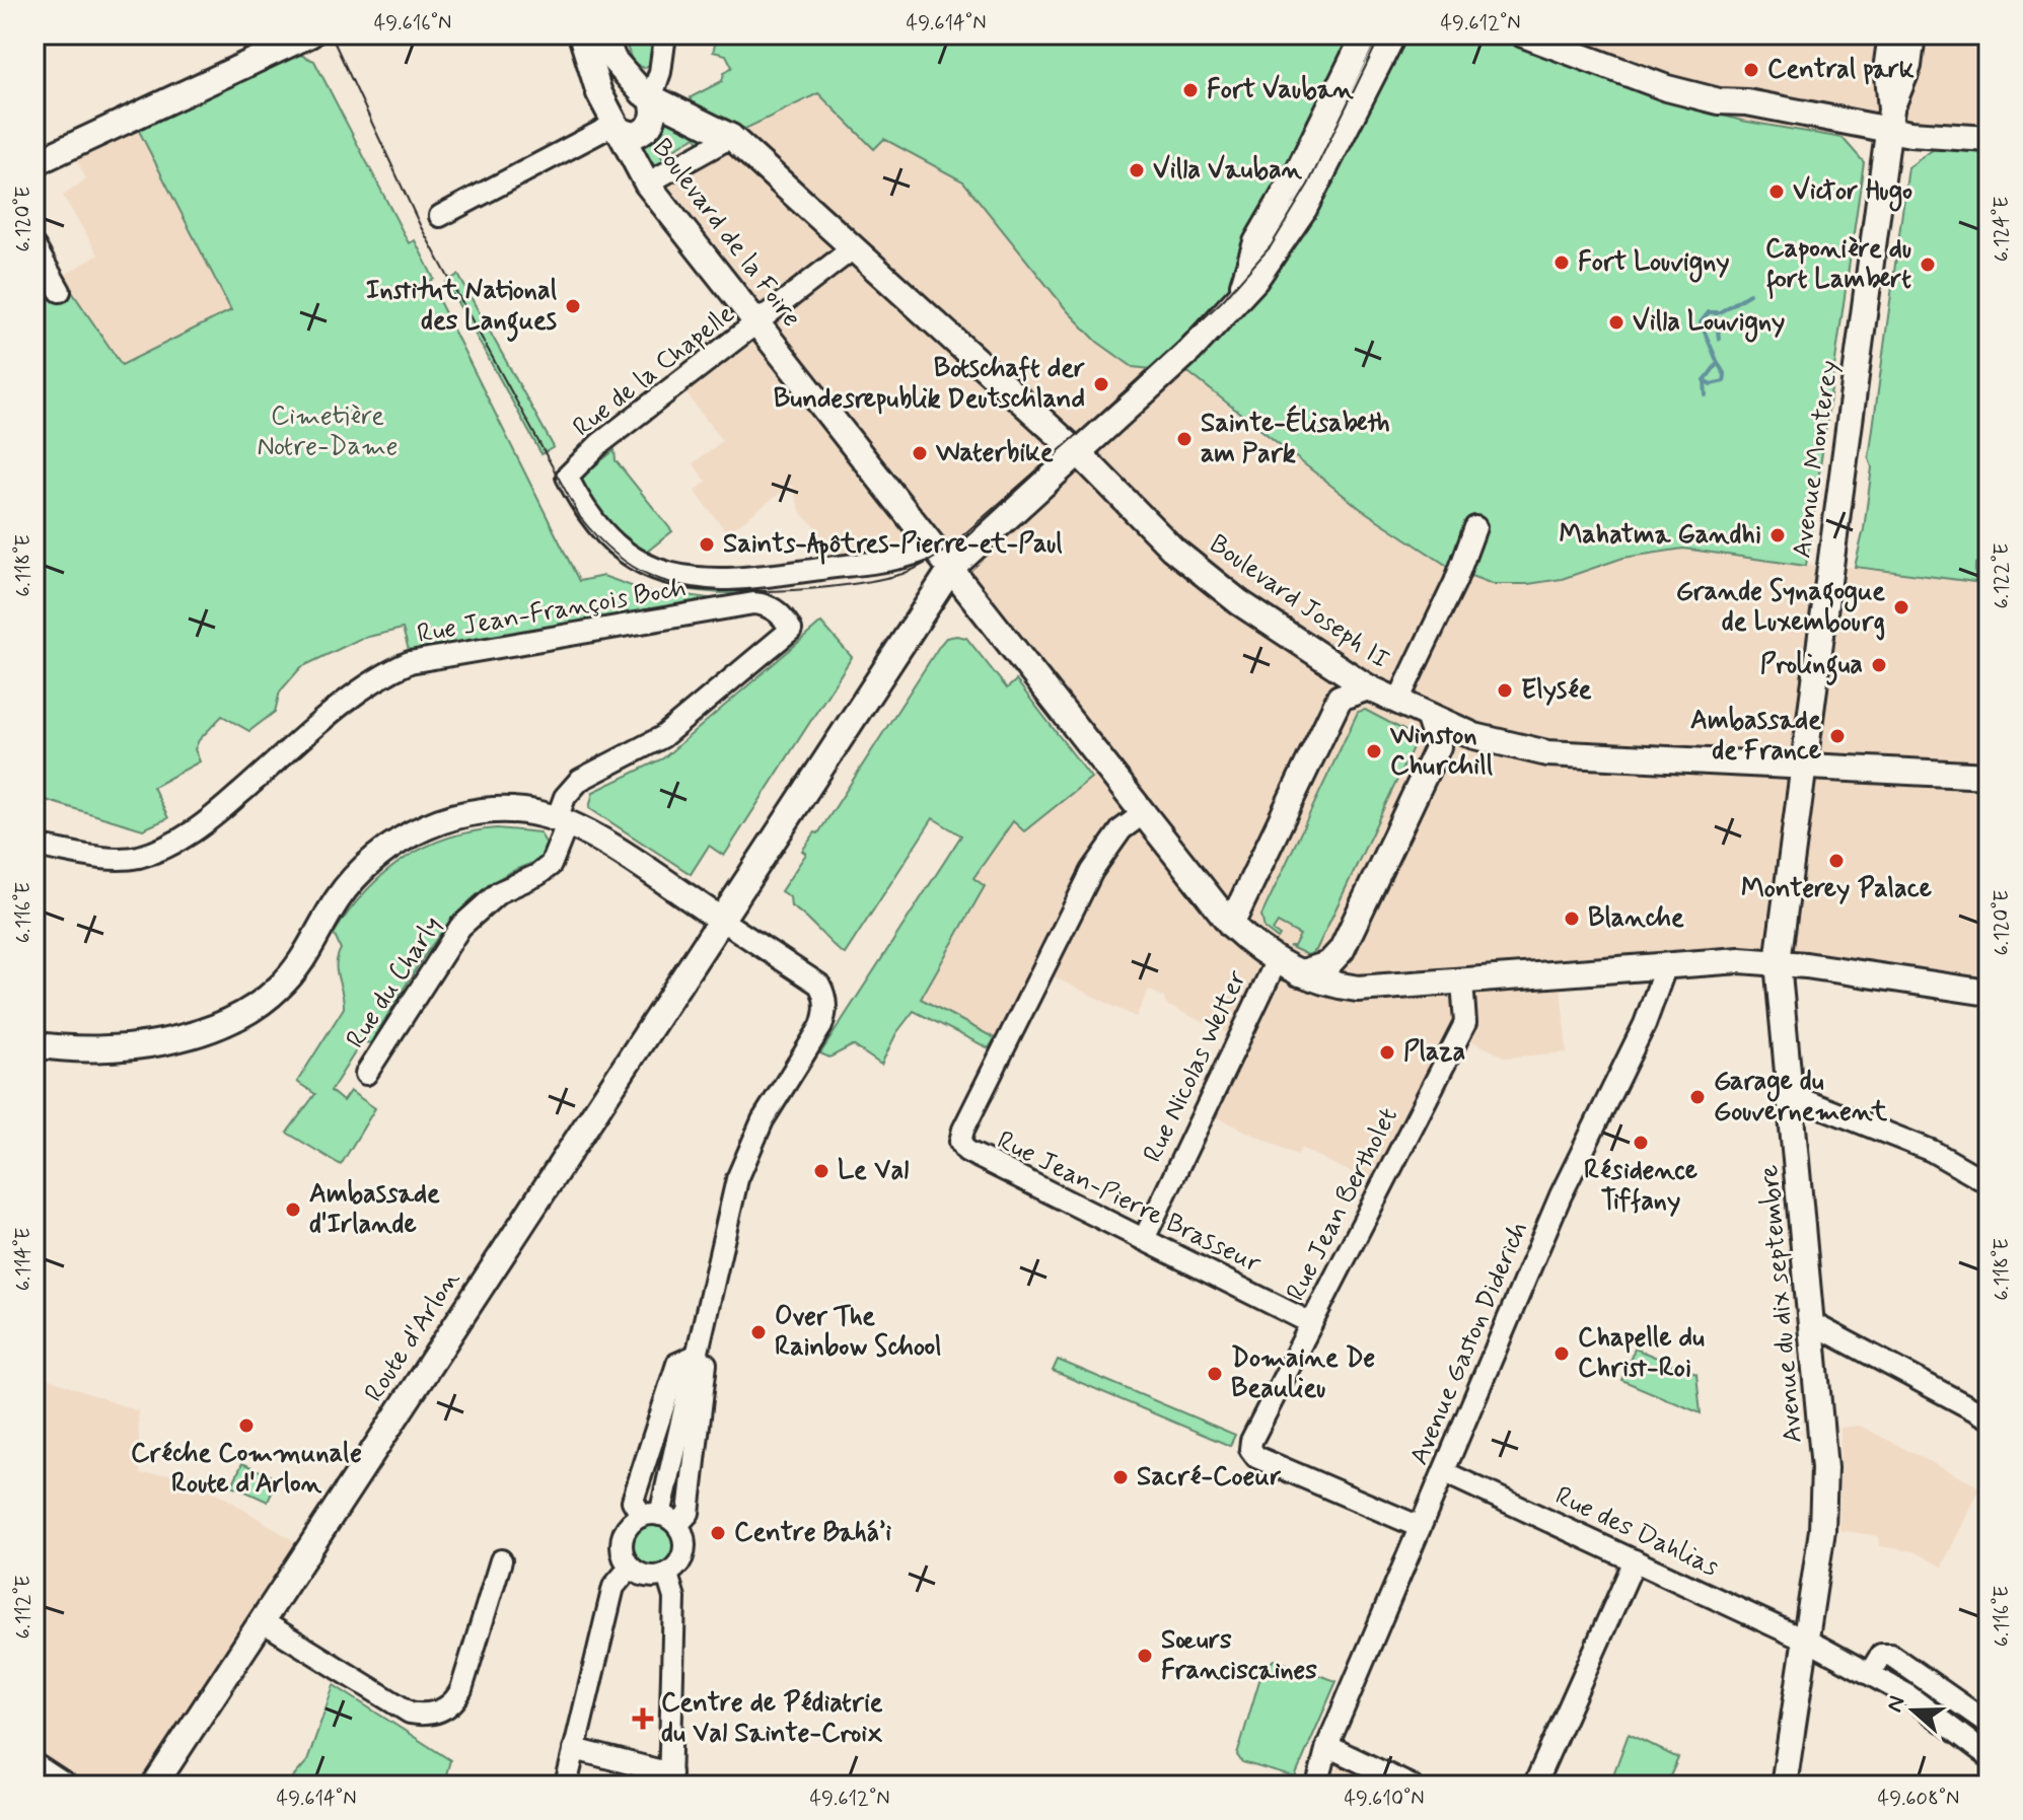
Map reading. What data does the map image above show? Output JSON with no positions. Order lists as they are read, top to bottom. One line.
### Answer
{"streets":{"main road":["Boulevard de la Foire","Avenue Monterey","Boulevard Joseph II","Avenue du dix septembre","Route d'Arlon"],"street":["Rue de la Chapelle","Rue Jean-François Boch","Rue du Charly","Rue Nicolas Welter","Rue Jean-Pierre Brasseur","Rue Jean Bertholet","Avenue Gaston Diderich","Rue des Dahlias"]},"crossings":[["Boulevard de la Foire","Rue de la Chapelle"],["Boulevard de la Foire","Avenue Monterey"],["Boulevard de la Foire","Boulevard Joseph II"],["Boulevard de la Foire","Rue Nicolas Welter"],["Boulevard de la Foire","Rue Jean-Pierre Brasseur"],["Boulevard de la Foire","Rue Jean Bertholet"],["Boulevard de la Foire","Avenue du dix septembre"],["Boulevard de la Foire","Route d'Arlon"],["Boulevard de la Foire","Avenue Gaston Diderich"],["Rue de la Chapelle","Boulevard Joseph II"],["Avenue Monterey","Boulevard Joseph II"],["Avenue Monterey","Avenue du dix septembre"],["Boulevard Joseph II","Route d'Arlon"],["Rue Jean-François Boch","Rue du Charly"],["Rue Nicolas Welter","Rue Jean-Pierre Brasseur"],["Rue Jean-Pierre Brasseur","Rue Jean Bertholet"],["Rue Jean Bertholet","Avenue Gaston Diderich"],["Avenue du dix septembre","Rue des Dahlias"],["Avenue Gaston Diderich","Rue des Dahlias"]],"parks":["Cimetière Notre-Dame"],"places":{"other":["Central park","Fort Vauban","Villa Vauban","Victor Hugo","Fort Louvigny","Caponière du fort Lambert","Institut National des Langues","Villa Louvigny","Botschaft der Bundesrepublik Deutschland","Sainte-Élisabeth am Park","Waterbike","Mahatma Gandhi","Saints-Apôtres-Pierre-et-Paul","Grande Synagogue de Luxembourg","Prolingua","Elysée","Ambassade de France","Winston Churchill","Monterey Palace","Blanche","Plaza","Garage du Gouvernement","Résidence Tiffany","Le Val","Ambassade d'Irlande","Over The Rainbow School","Chapelle du Christ-Roi","Domaine De Beaulieu","Créche Communale Route d'Arlon","Sacré-Coeur","Centre Bahá’i","Sœurs Franciscaines"],"health":["Centre de Pédiatrie du Val Sainte-Croix"]},"north":"left","coordinates":["49.616°N","49.614°N","49.612°N","6.120°E","6.124°E","6.118°E","6.122°E","6.116°E","6.114°E","6.112°E","49.610°N","49.608°N"]}
